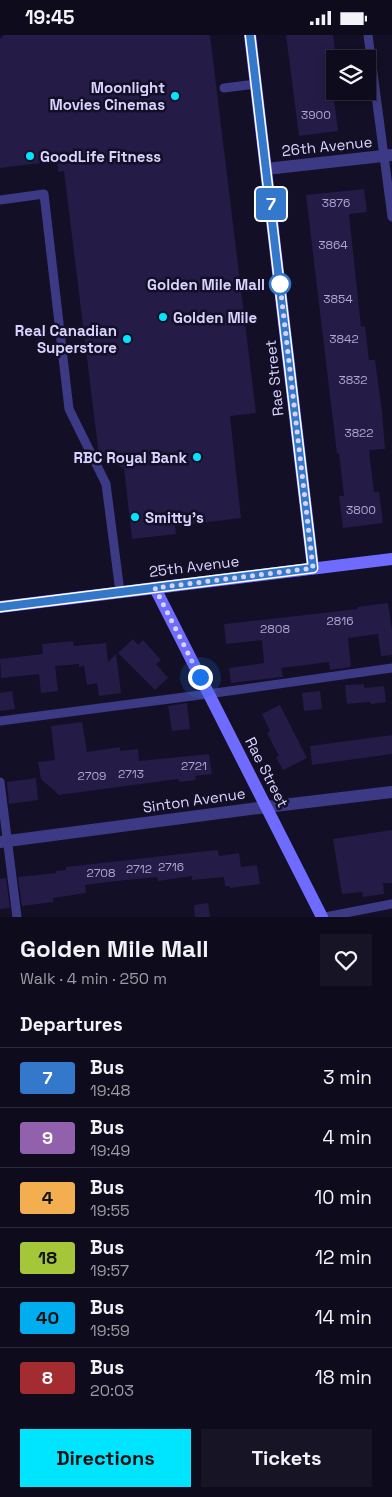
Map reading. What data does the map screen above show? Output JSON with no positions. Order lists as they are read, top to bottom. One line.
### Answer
{"streets":{"street":["26th Avenue","Rae Street","25th Avenue","Sinton Avenue"]},"crossings":[["26th Avenue","Rae Street"],["Rae Street","25th Avenue"],["Rae Street","Sinton Avenue"]],"places":["Moonlight Movies Cinemas","GoodLife Fitness","Golden Mile Mall","Golden Mile","Real Canadian Superstore","RBC Royal Bank","Smitty's"],"lines":["bus line 7"],"house_numbers":["3900","3876","3864","3854","3842","3832","3822","3800","2816","2808","2721","2713","2709","2716","2712","2708"],"page":{"status":"19:45","on_map":"7","heading":[["Golden Mile Mall","Walk · 4 min · 250 m"],"Departures"],"list":[{"mark":"7","name":"Bus","note":"19:48","value":"3 min"},{"mark":"9","name":"Bus","note":"19:49","value":"4 min"},{"mark":"4","name":"Bus","note":"19:55","value":"10 min"},{"mark":"18","name":"Bus","note":"19:57","value":"12 min"},{"mark":"40","name":"Bus","note":"19:59","value":"14 min"},{"mark":"8","name":"Bus","note":"20:03","value":"18 min"}],"buttons":["Directions","Tickets"]}}
